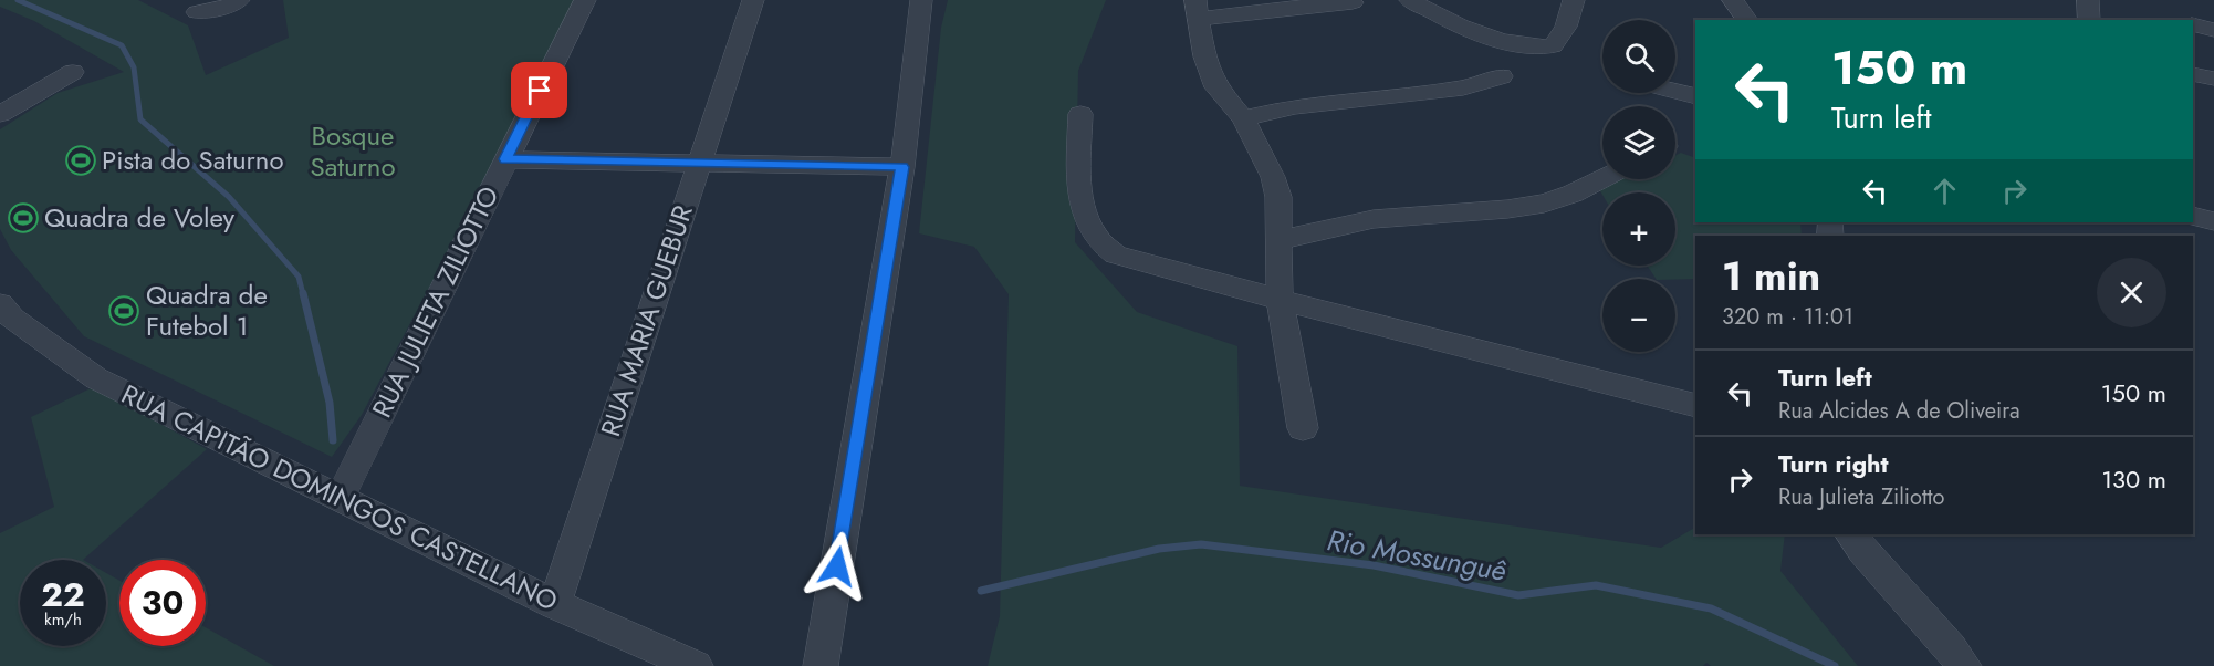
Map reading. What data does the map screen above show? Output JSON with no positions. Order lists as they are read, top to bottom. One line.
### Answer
{"streets":{"street":["RUA JULIETA ZILIOTTO","RUA MARIA GUEBUR","RUA CAPITÃO DOMINGOS CASTELLANO"]},"crossings":[["RUA JULIETA ZILIOTTO","RUA CAPITÃO DOMINGOS CASTELLANO"],["RUA MARIA GUEBUR","RUA CAPITÃO DOMINGOS CASTELLANO"]],"water":["Rio Mossunguê"],"parks":["Bosque Saturno"],"places":{"sports":["Pista do Saturno","Quadra de Voley","Quadra de Futebol 1"]},"page":{"map_buttons":["+","−"],"turn":["150 m","Turn left"],"heading":["1 min","320 m · 11:01"],"list":[{"name":"Turn left","note":"Rua Alcides A de Oliveira","value":"150 m"},{"name":"Turn right","note":"Rua Julieta Ziliotto","value":"130 m"}],"speed":"22 km/h","limit":"30"}}
